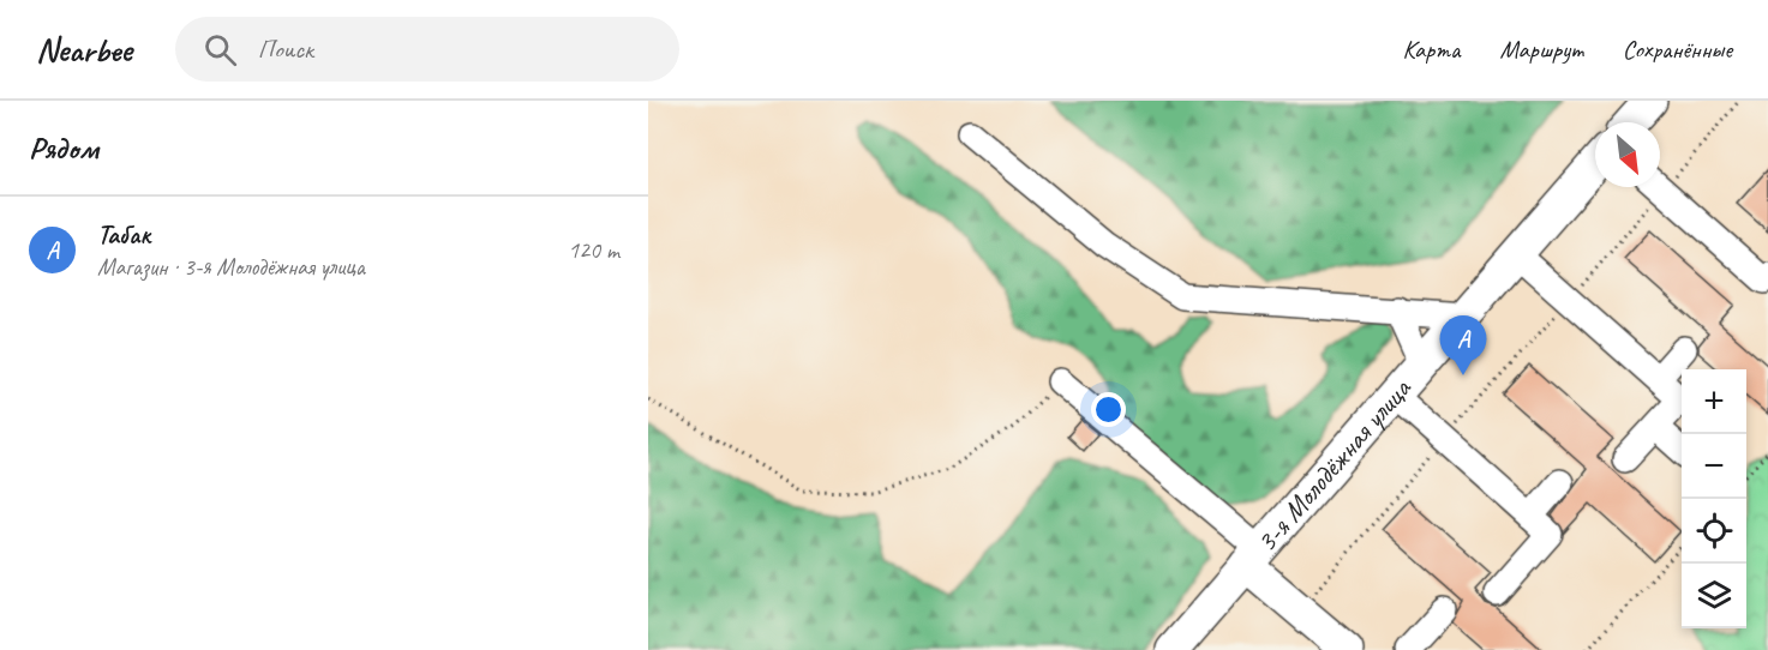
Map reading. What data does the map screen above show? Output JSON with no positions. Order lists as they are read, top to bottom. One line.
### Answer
{"streets":{"main road":["3-я Молодёжная улица"]},"north":"bottom right","page":{"header":"Nearbee","search":"Поиск","nav":["Карта","Маршрут","Сохранённые"],"heading":"Рядом","list":[{"mark":"A","name":"Табак","note":"Магазин · 3-я Молодёжная улица","value":"120 m"}],"pins":"A","map_buttons":["+","−"]}}
